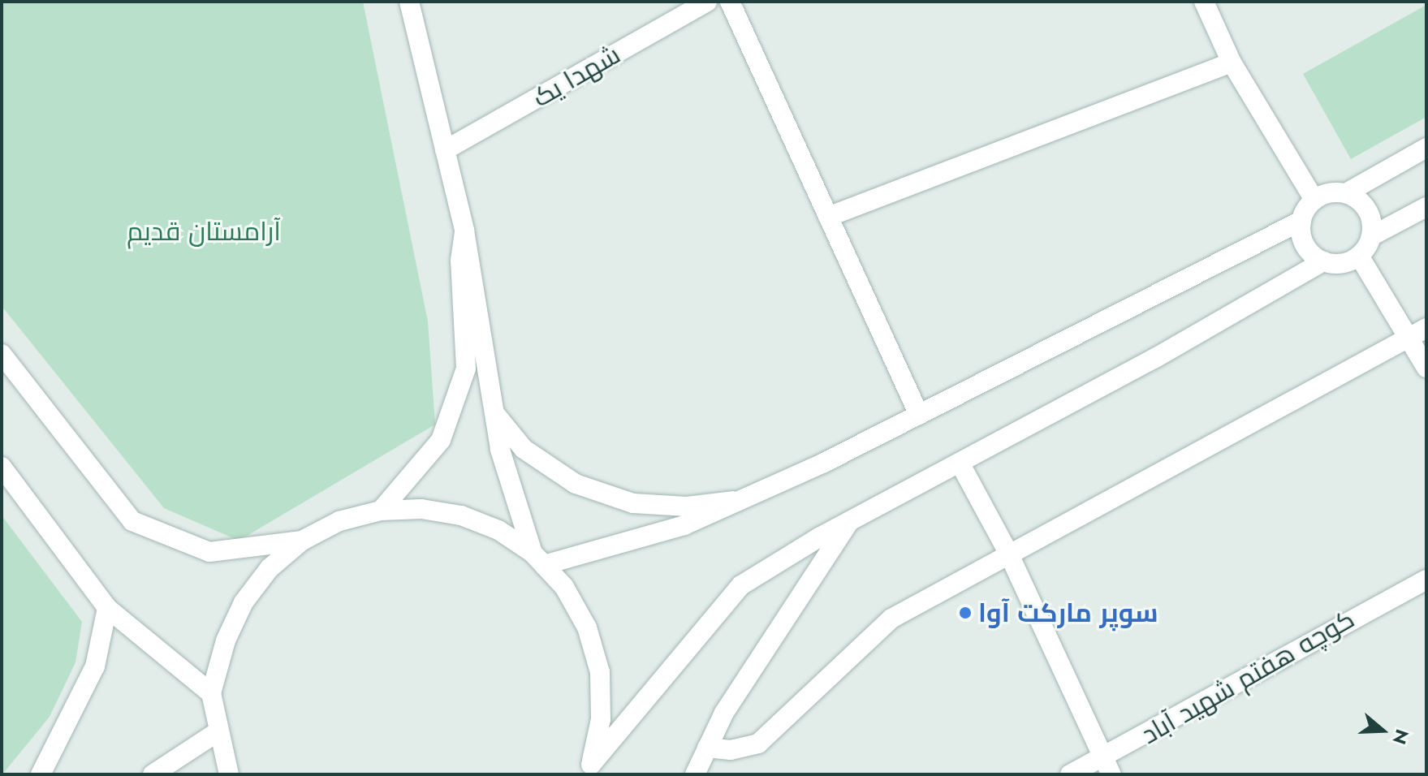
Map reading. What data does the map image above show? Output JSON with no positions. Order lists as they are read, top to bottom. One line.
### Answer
{"streets":{"street":["شهدا یک","کوچه هفتم شهید آباد"]},"parks":["آرامستان قدیم"],"places":["سوپر مارکت آوا"],"north":"right"}
